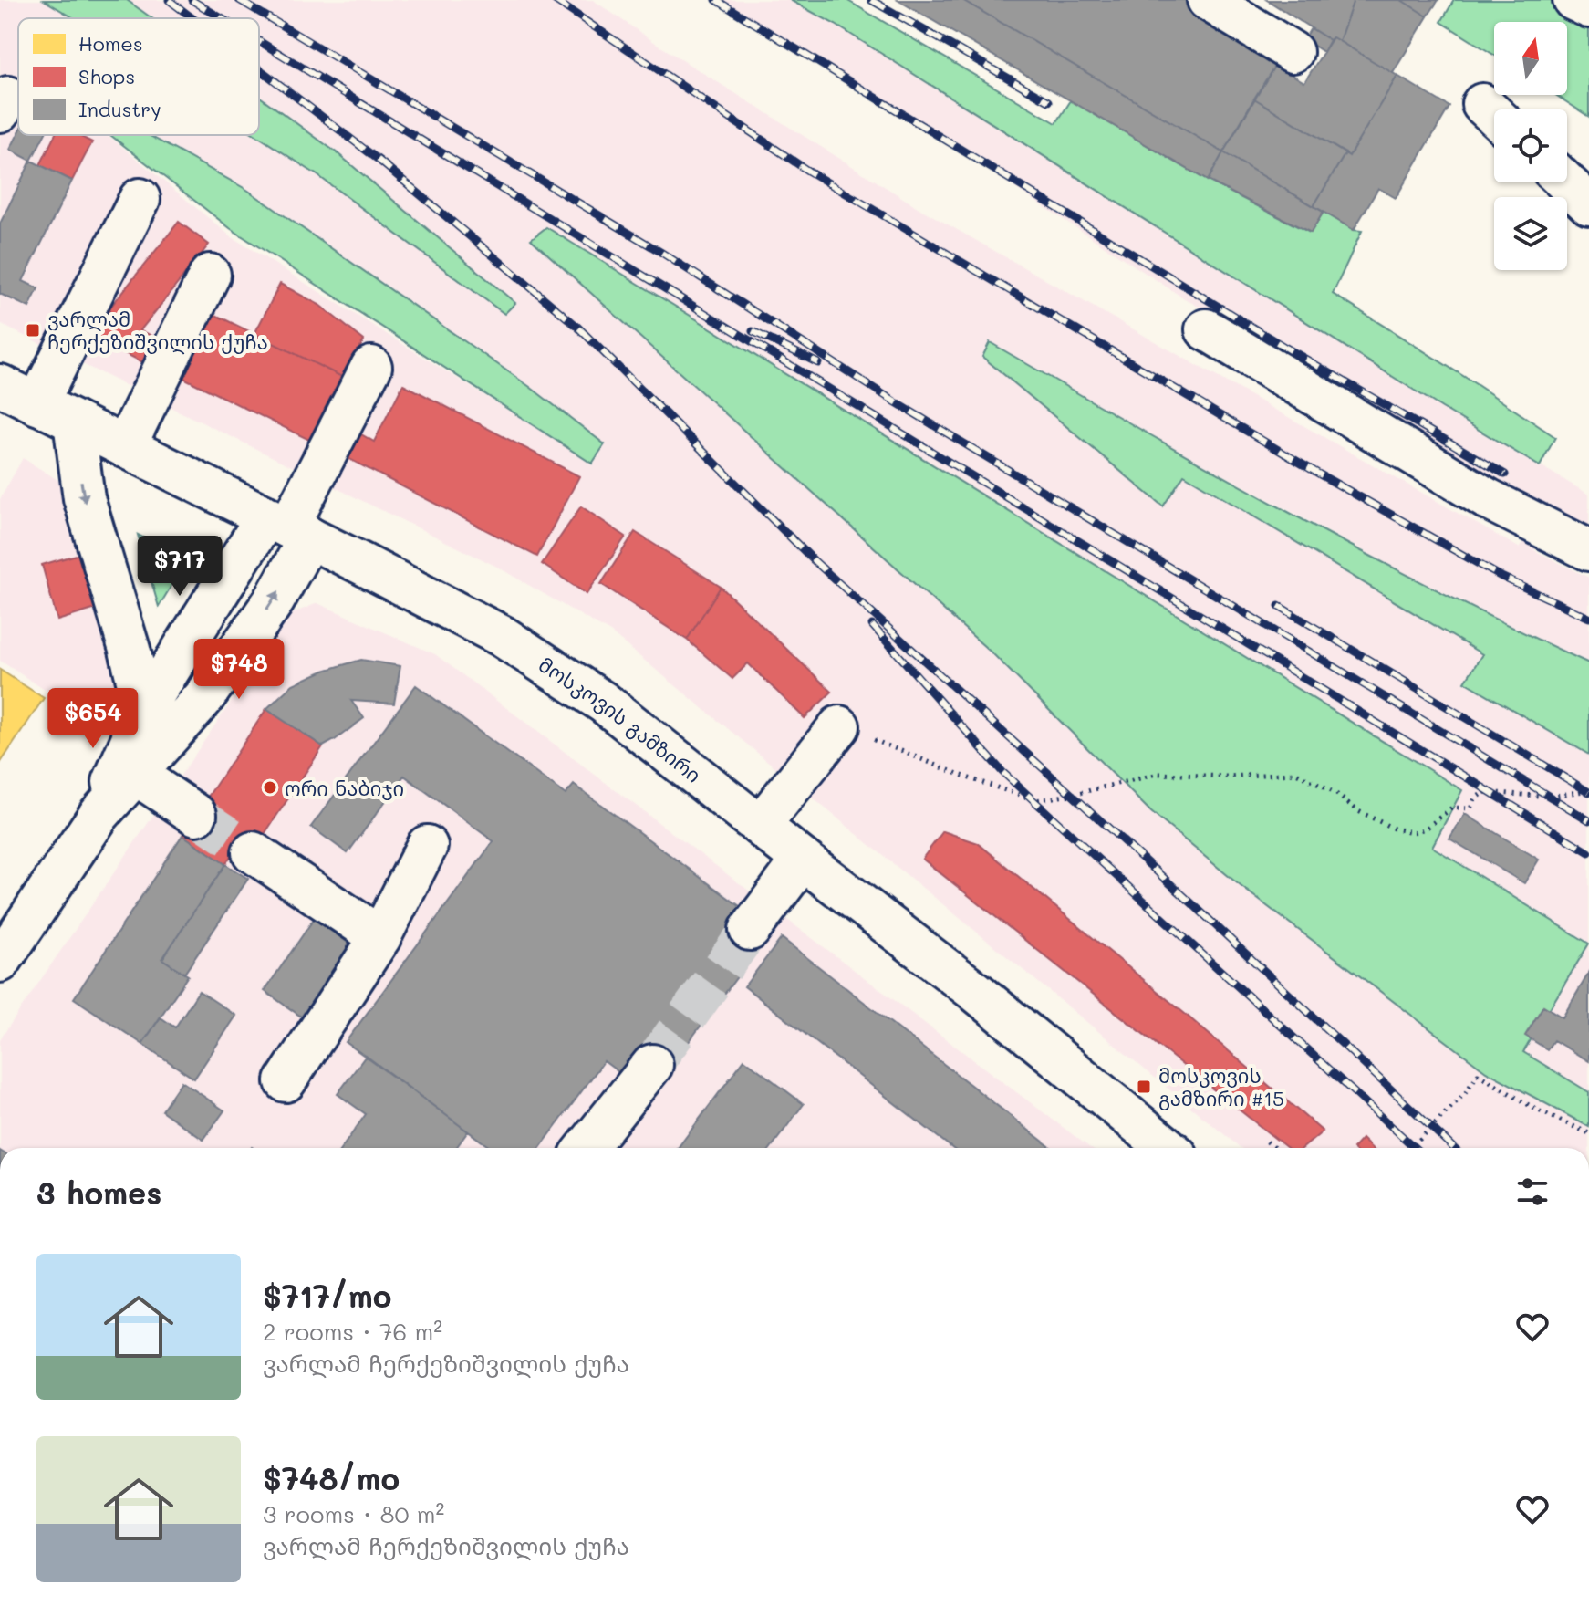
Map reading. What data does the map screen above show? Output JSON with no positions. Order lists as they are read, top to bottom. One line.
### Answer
{"streets":{"main road":["მოსკოვის გამზირი"]},"places":{"transit":["ვარლამ ჩერქეზიშვილის ქუჩა","მოსკოვის გამზირი #15"],"other":["ორი ნაბიჯი"]},"legend":["Homes","Shops","Industry"],"north":"top","page":{"price":["$717","$748","$654"],"heading":"3 homes","list":[{"name":"$717/mo","note":"2 rooms · 76 m² · ვარლამ ჩერქეზიშვილის ქუჩა"},{"name":"$748/mo","note":"3 rooms · 80 m² · ვარლამ ჩერქეზიშვილის ქუჩა"}]}}
